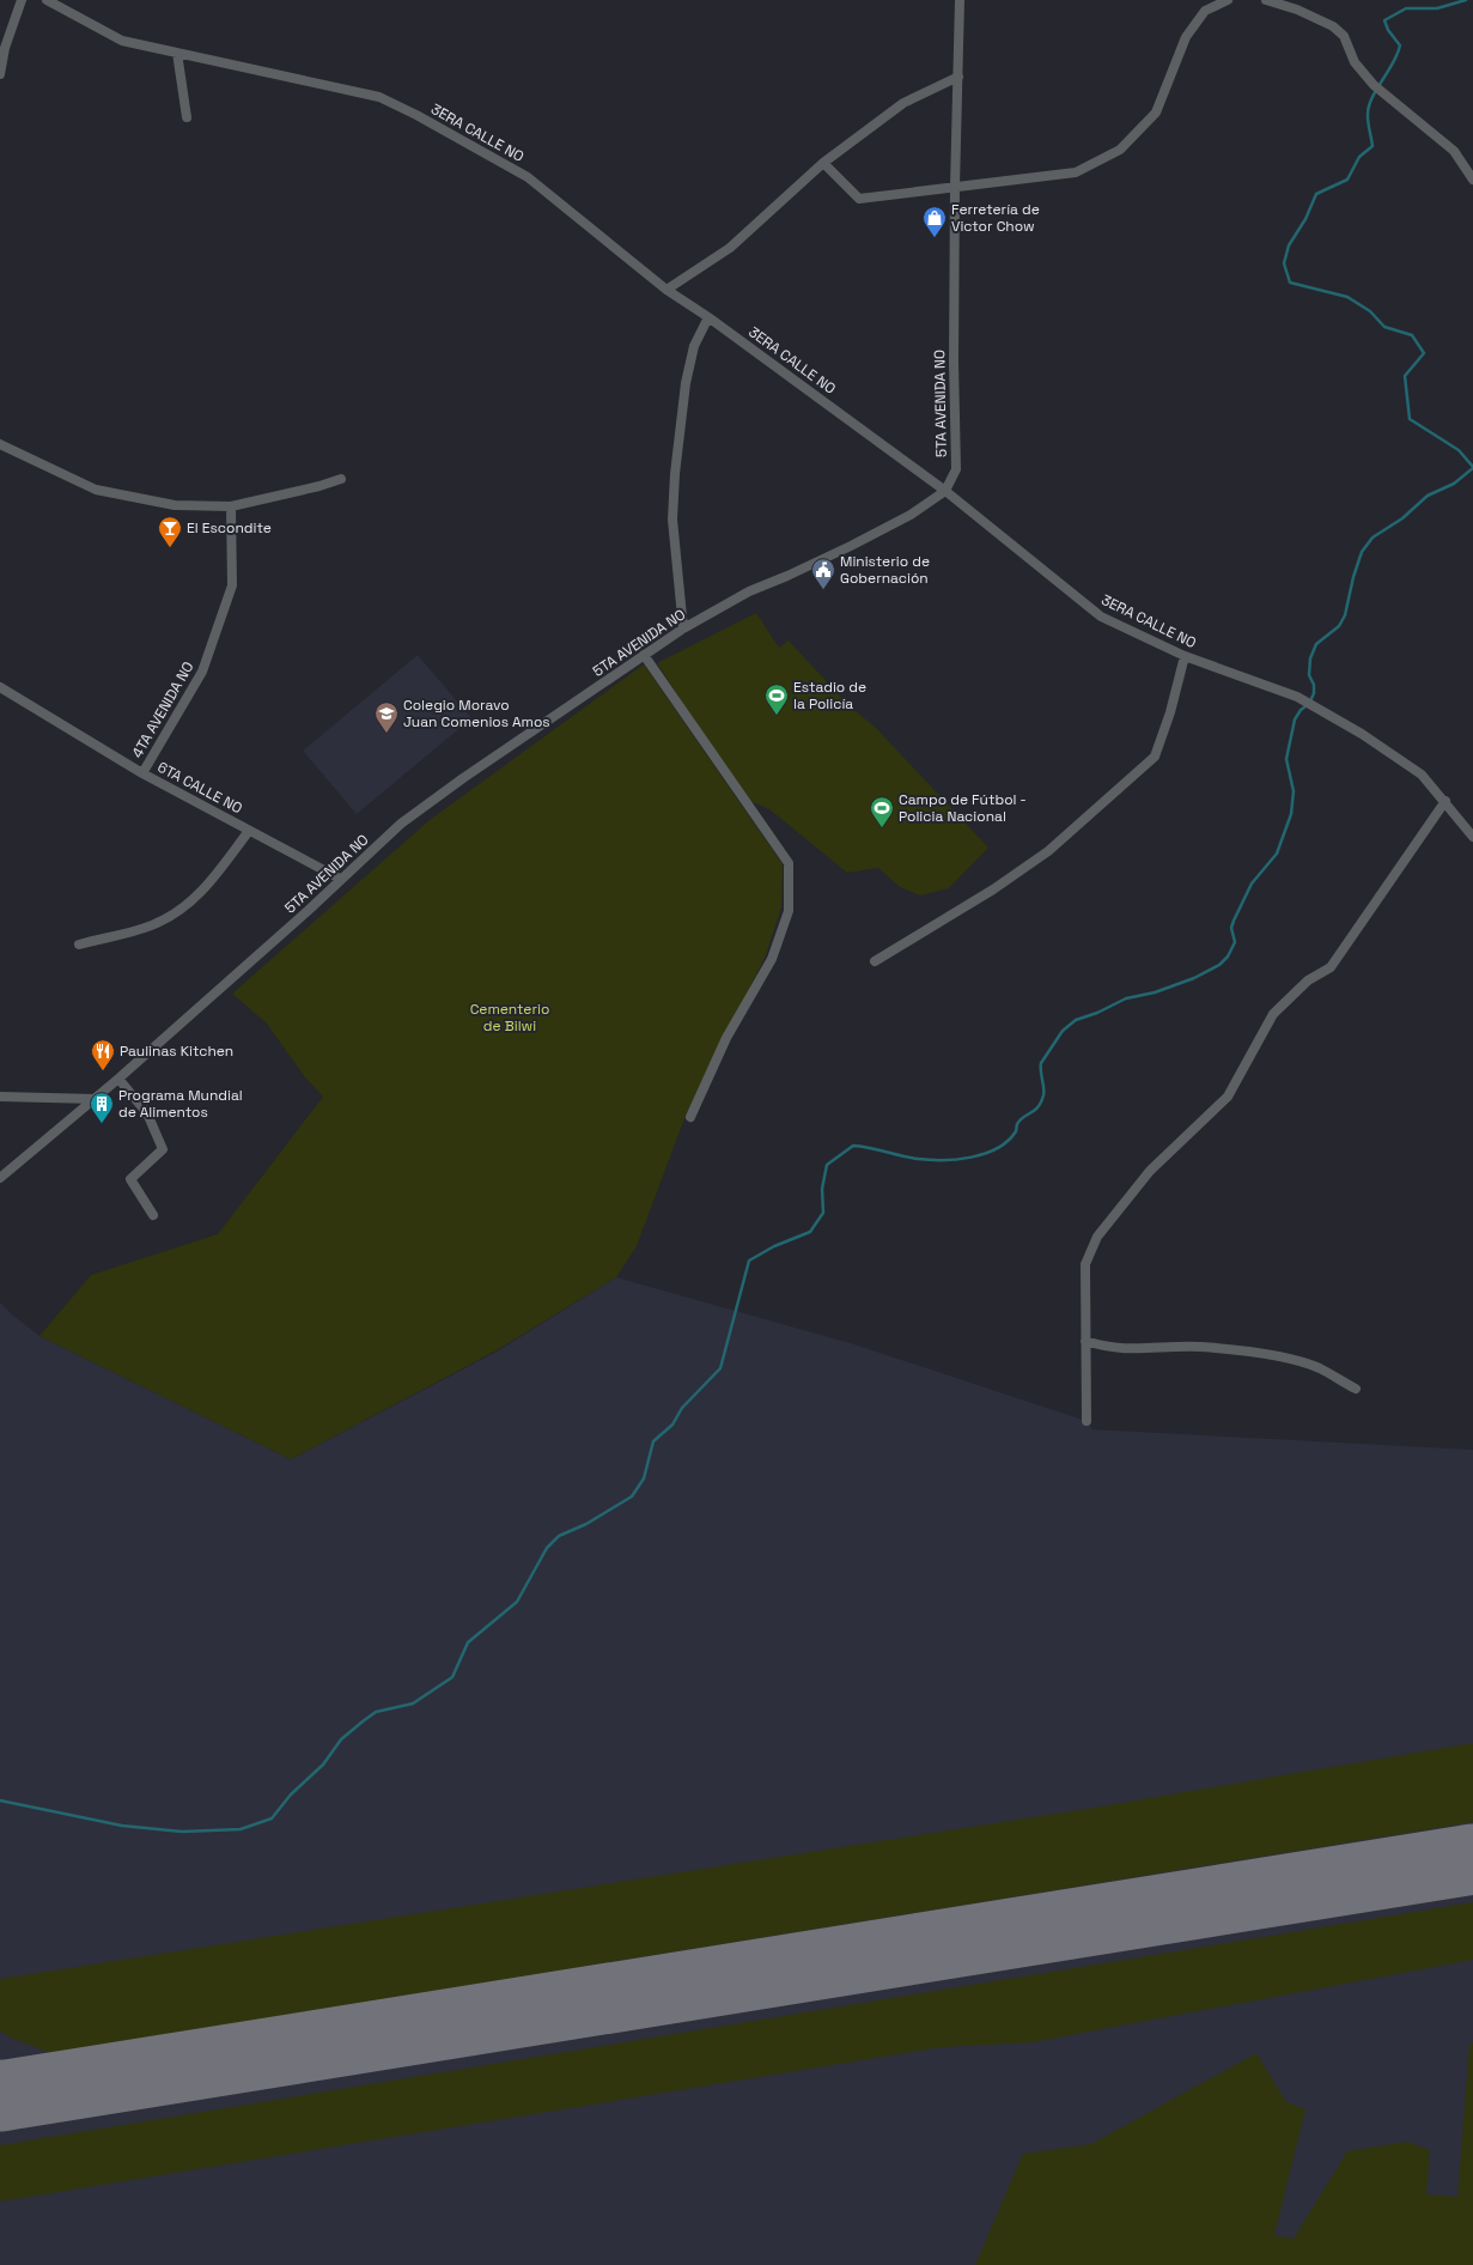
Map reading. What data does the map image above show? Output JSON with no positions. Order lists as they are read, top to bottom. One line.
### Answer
{"streets":{"street":["3ERA CALLE NO","5TA AVENIDA NO","4TA AVENIDA NO","6TA CALLE NO"]},"crossings":[["3ERA CALLE NO","5TA AVENIDA NO"],["5TA AVENIDA NO","6TA CALLE NO"],["4TA AVENIDA NO","6TA CALLE NO"]],"parks":["Cementerio de Bilwi"],"places":{"shop":["Ferretería de Victor Chow"],"bar":["El Escondite"],"public building":["Ministerio de Gobernación"],"sports":["Estadio de la Policía","Campo de Fútbol - Policia Nacional"],"school or university":["Colegio Moravo Juan Comenios Amos"],"restaurant":["Paulinas Kitchen"],"building":["Programa Mundial de Alimentos"]}}
